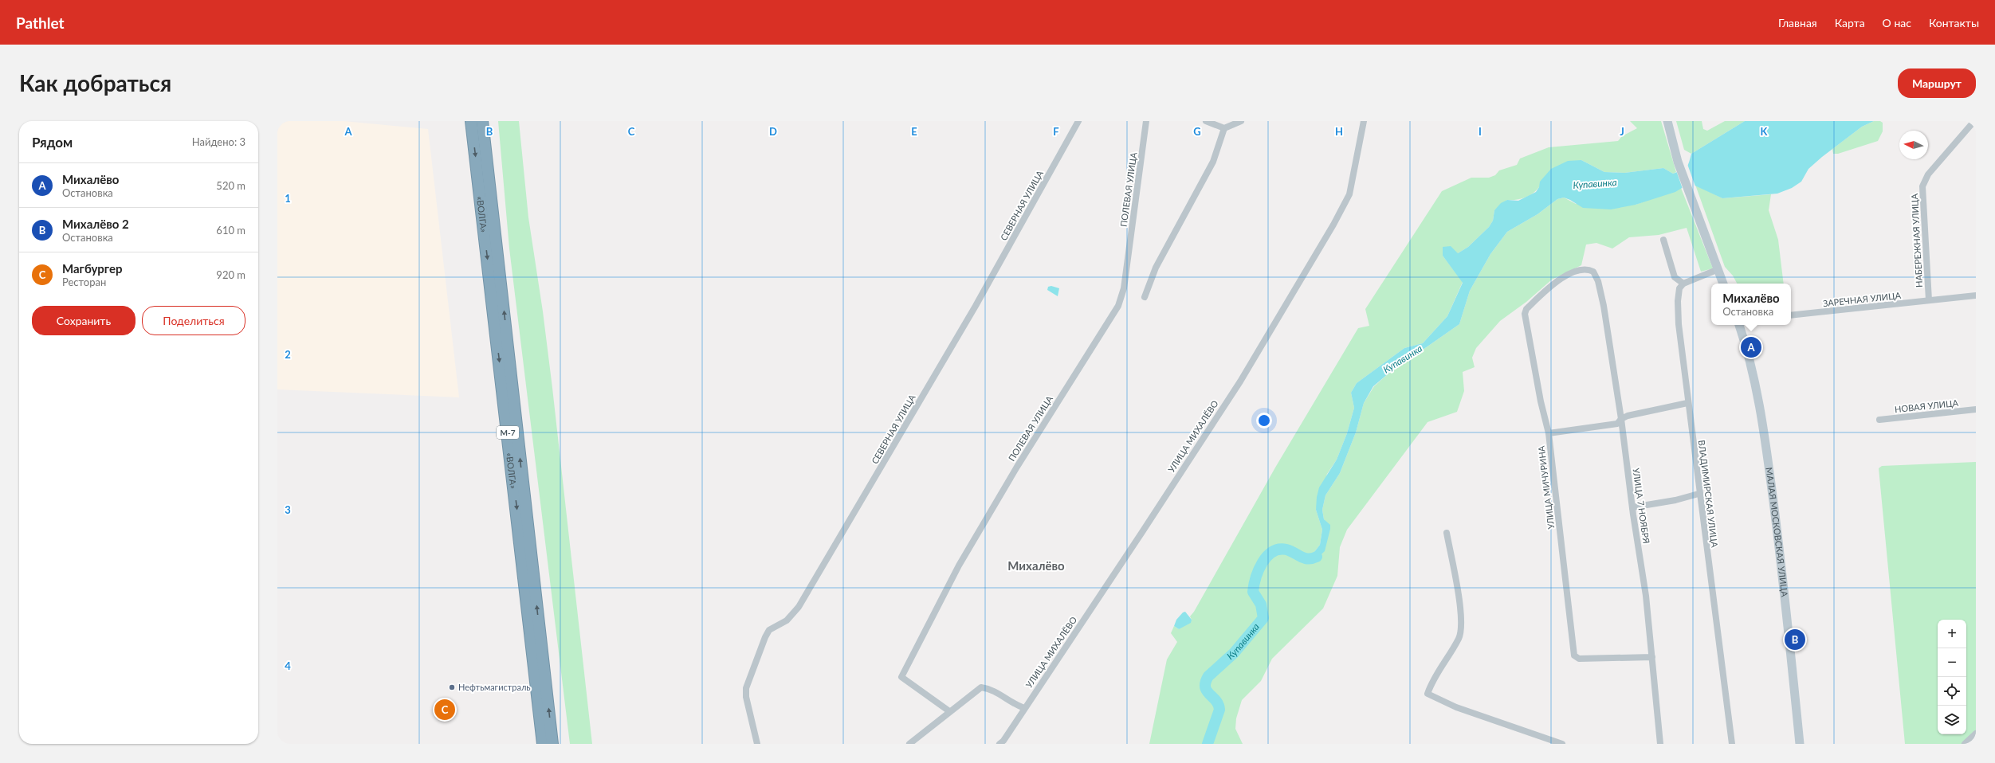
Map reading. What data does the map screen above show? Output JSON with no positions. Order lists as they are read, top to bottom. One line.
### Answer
{"streets":{"highway":["«ВОЛГА»","М-7"],"main road":["МАЛАЯ МОСКОВСКАЯ УЛИЦА"],"street":["ПОЛЕВАЯ УЛИЦА","СЕВЕРНАЯ УЛИЦА","НАБЕРЕЖНАЯ УЛИЦА","ЗАРЕЧНАЯ УЛИЦА","НОВАЯ УЛИЦА","УЛИЦА МИХАЛЁВО","УЛИЦА МИЧУРИНА","ВЛАДИМИРСКАЯ УЛИЦА","УЛИЦА 7 НОЯБРЯ"]},"crossings":[["НАБЕРЕЖНАЯ УЛИЦА","ЗАРЕЧНАЯ УЛИЦА"],["УЛИЦА МИЧУРИНА","УЛИЦА 7 НОЯБРЯ"]],"districts":["Михалёво"],"water":["Купавинка"],"places":["Нефтьмагистраль"],"north":"left","page":{"header":"Pathlet","nav":["Главная","Карта","О нас","Контакты"],"buttons":["Маршрут",["Сохранить","Поделиться"]],"title":"Как добраться","heading":["Рядом","Найдено: 3"],"list":[{"mark":"A","name":"Михалёво","note":"Остановка","value":"520 m"},{"mark":"B","name":"Михалёво 2","note":"Остановка","value":"610 m"},{"mark":"C","name":"Магбургер","note":"Ресторан","value":"920 m"}],"popup":["Михалёво","Остановка"],"pins":["A","B","C"],"map_buttons":["+","−"]},"grid":{"columns":["A","B","C","D","E","F","G","H","I","J","K"],"rows":["1","2","3","4"]}}
